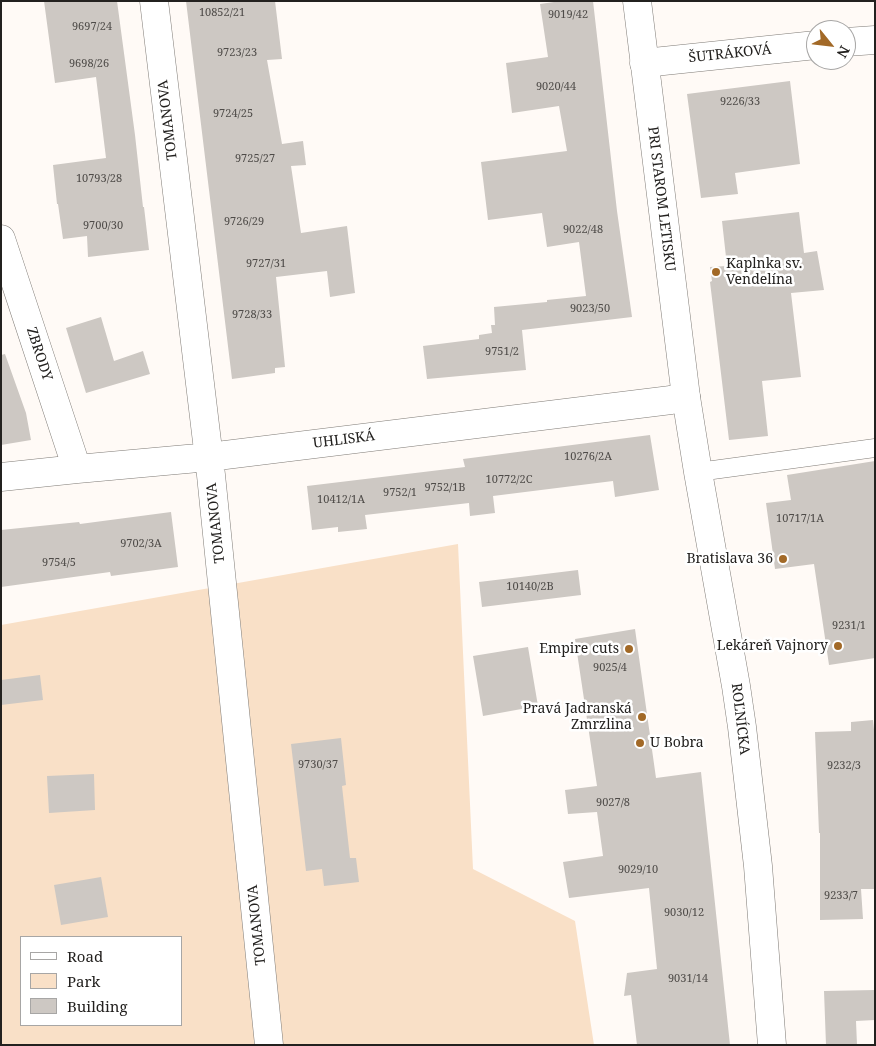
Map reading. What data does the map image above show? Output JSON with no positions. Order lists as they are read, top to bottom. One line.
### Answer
{"streets":{"street":["ŠUTRÁKOVÁ","TOMANOVA","PRI STAROM LETISKU","ZBRODY","UHLISKÁ","ROĽNÍCKA"]},"crossings":[["ŠUTRÁKOVÁ","PRI STAROM LETISKU"],["TOMANOVA","UHLISKÁ"],["PRI STAROM LETISKU","UHLISKÁ"],["PRI STAROM LETISKU","ROĽNÍCKA"],["ZBRODY","UHLISKÁ"],["UHLISKÁ","ROĽNÍCKA"]],"places":["Kaplnka sv. Vendelína","Bratislava 36","Lekáreň Vajnory","Empire cuts","Pravá Jadranská Zmrzlina","U Bobra"],"house_numbers":["10852/21","9019/42","9697/24","9723/23","9698/26","9020/44","9226/33","9724/25","9725/27","10793/28","9726/29","9700/30","9022/48","9727/31","9023/50","9728/33","9751/2","10276/2A","10772/2C","9752/1B","9752/1","10412/1A","10717/1A","9702/3A","9754/5","10140/2B","9231/1","9025/4","9730/37","9232/3","9027/8","9029/10","9233/7","9030/12","9031/14"],"legend":["Road","Park","Building"],"north":"bottom right"}
